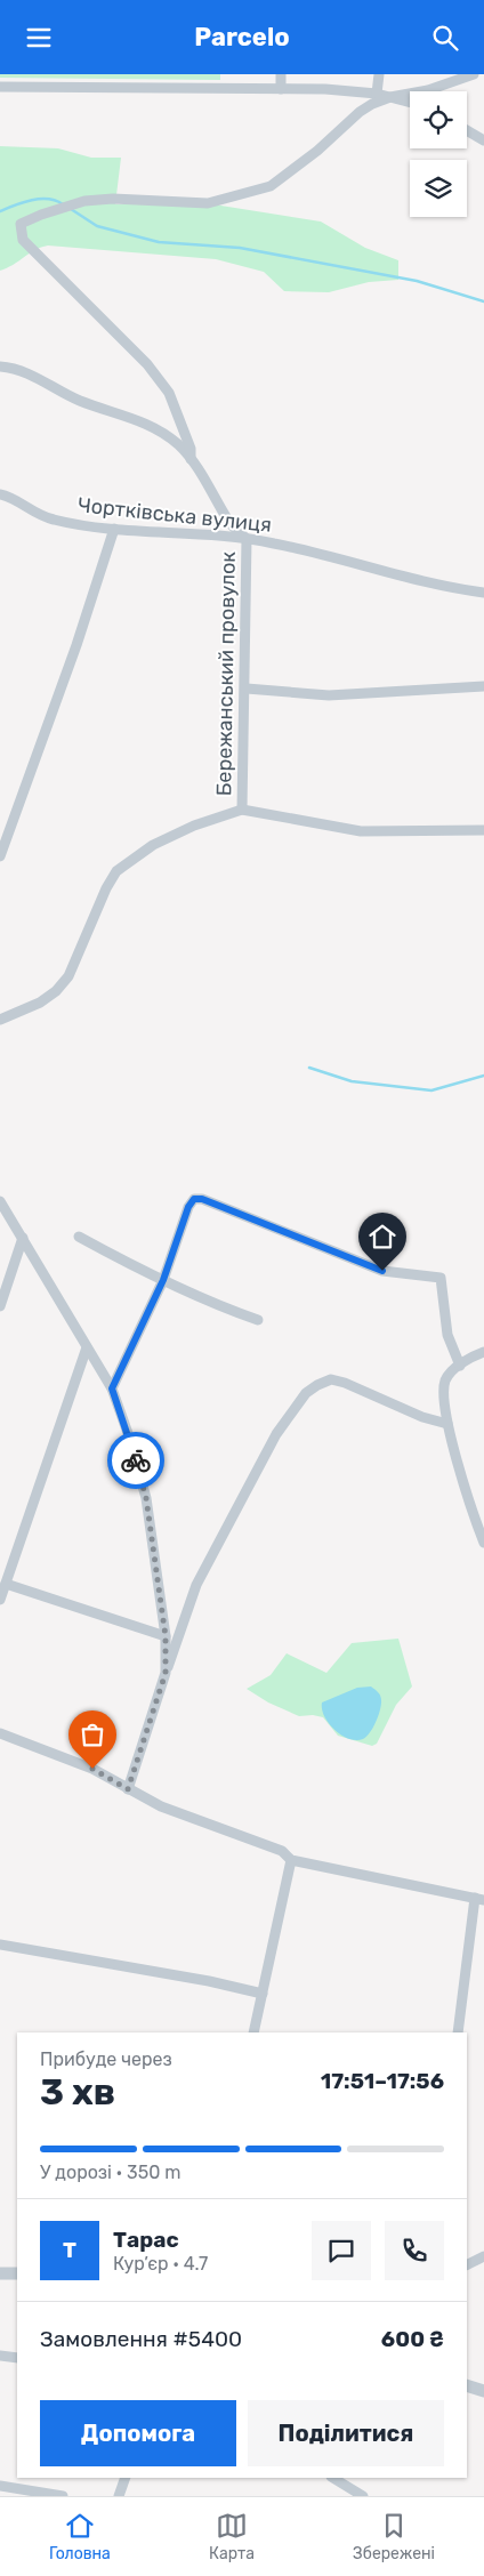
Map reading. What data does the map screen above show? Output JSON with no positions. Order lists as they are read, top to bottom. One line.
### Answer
{"streets":{"street":["Чортківська вулиця","Бережанський провулок"]},"crossings":[["Чортківська вулиця","Бережанський провулок"]],"page":{"header":"Parcelo","heading":["3 хв","Прибуде через","17:51–17:56"],"panel":["Тарас","Кур’єр · 4.7","Замовлення #5400","600 ₴"],"bar":"У дорозі · 350 m","round":"Т","buttons":["Допомога","Поділитися"],"tabs":["Головна","Карта","Збережені"]}}
